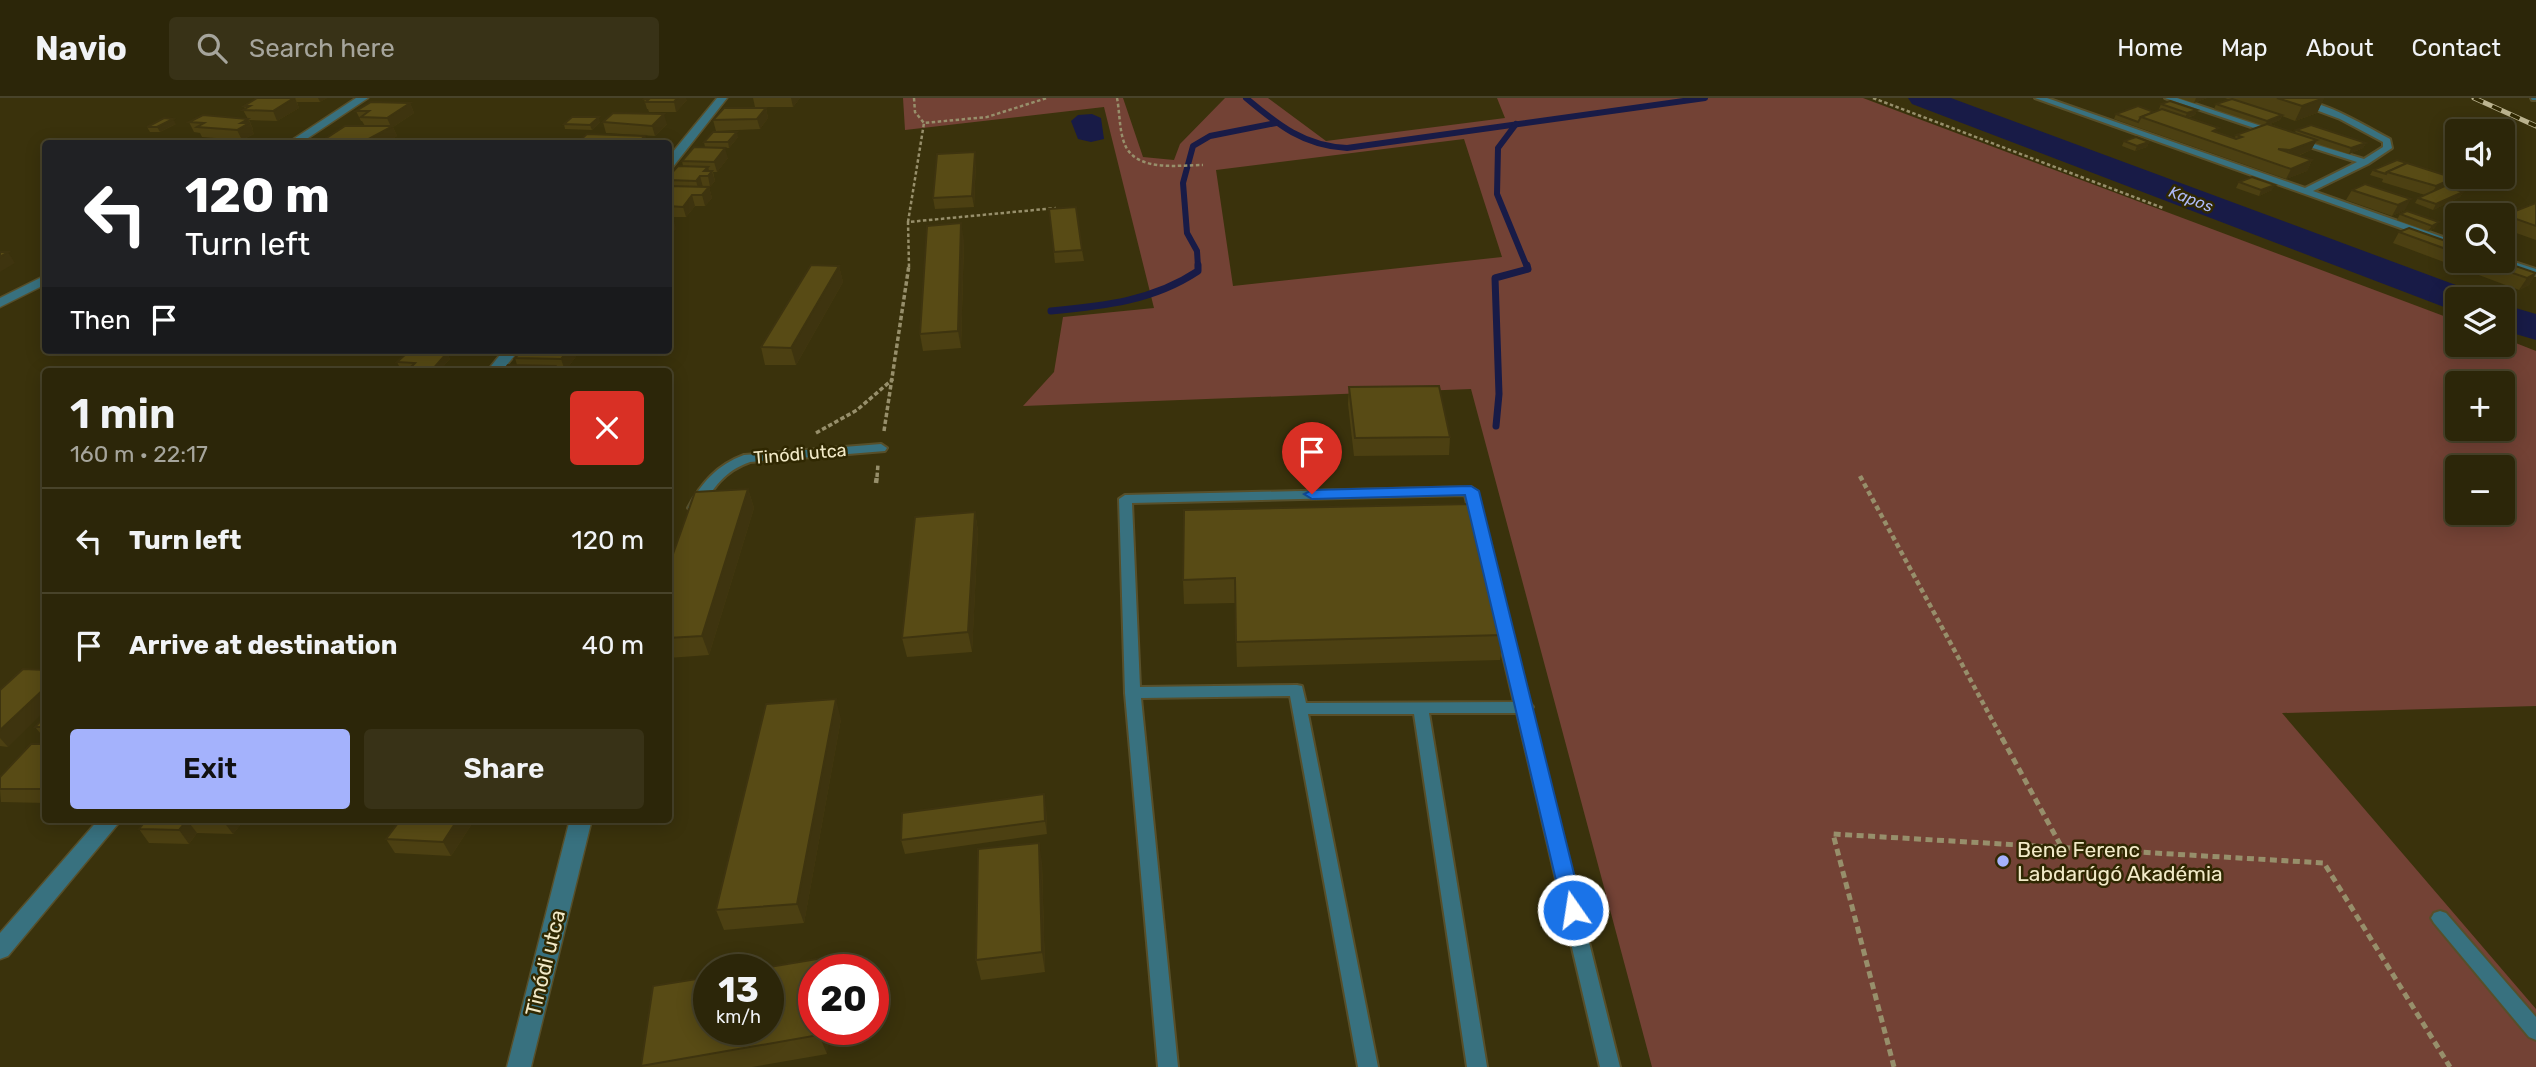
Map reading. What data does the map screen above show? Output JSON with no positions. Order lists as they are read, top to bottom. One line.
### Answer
{"streets":{"street":["Tinódi utca"]},"water":["Kapos"],"places":["Bene Ferenc Labdarúgó Akadémia"],"page":{"header":"Navio","search":"Search here","nav":["Home","Map","About","Contact"],"map_buttons":["+","−"],"turn":["120 m","Turn left"],"then":"Then","heading":["1 min","160 m · 22:17"],"list":[{"name":"Turn left","value":"120 m"},{"name":"Arrive at destination","value":"40 m"}],"buttons":["Exit","Share"],"speed":"13 km/h","limit":"20"}}
